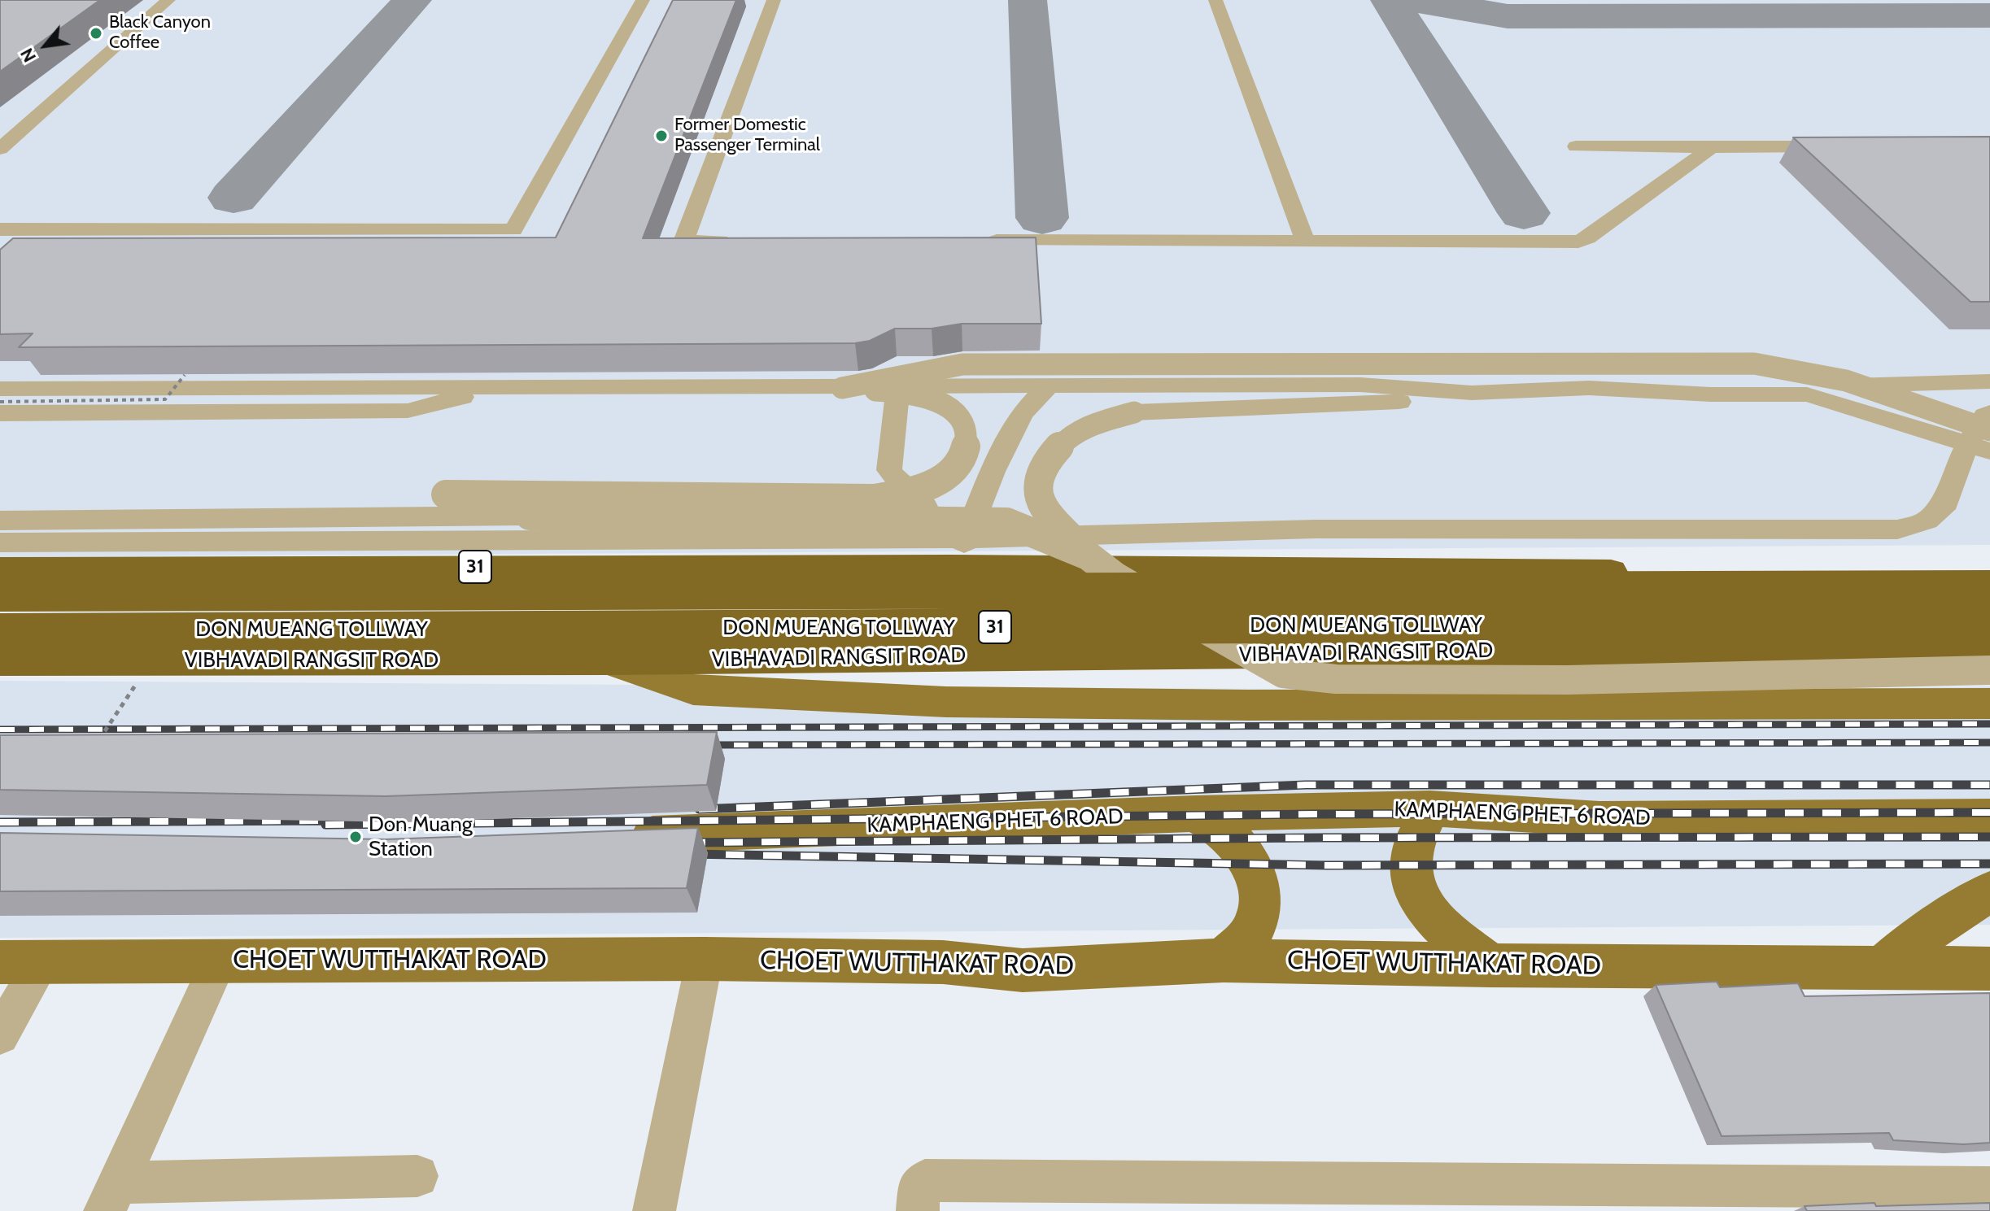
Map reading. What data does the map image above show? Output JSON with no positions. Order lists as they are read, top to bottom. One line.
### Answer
{"streets":{"highway":["31","DON MUEANG TOLLWAY","VIBHAVADI RANGSIT ROAD"],"main road":["KAMPHAENG PHET 6 ROAD","CHOET WUTTHAKAT ROAD"]},"places":["Black Canyon Coffee","Former Domestic Passenger Terminal","Don Muang Station"],"north":"bottom left"}
